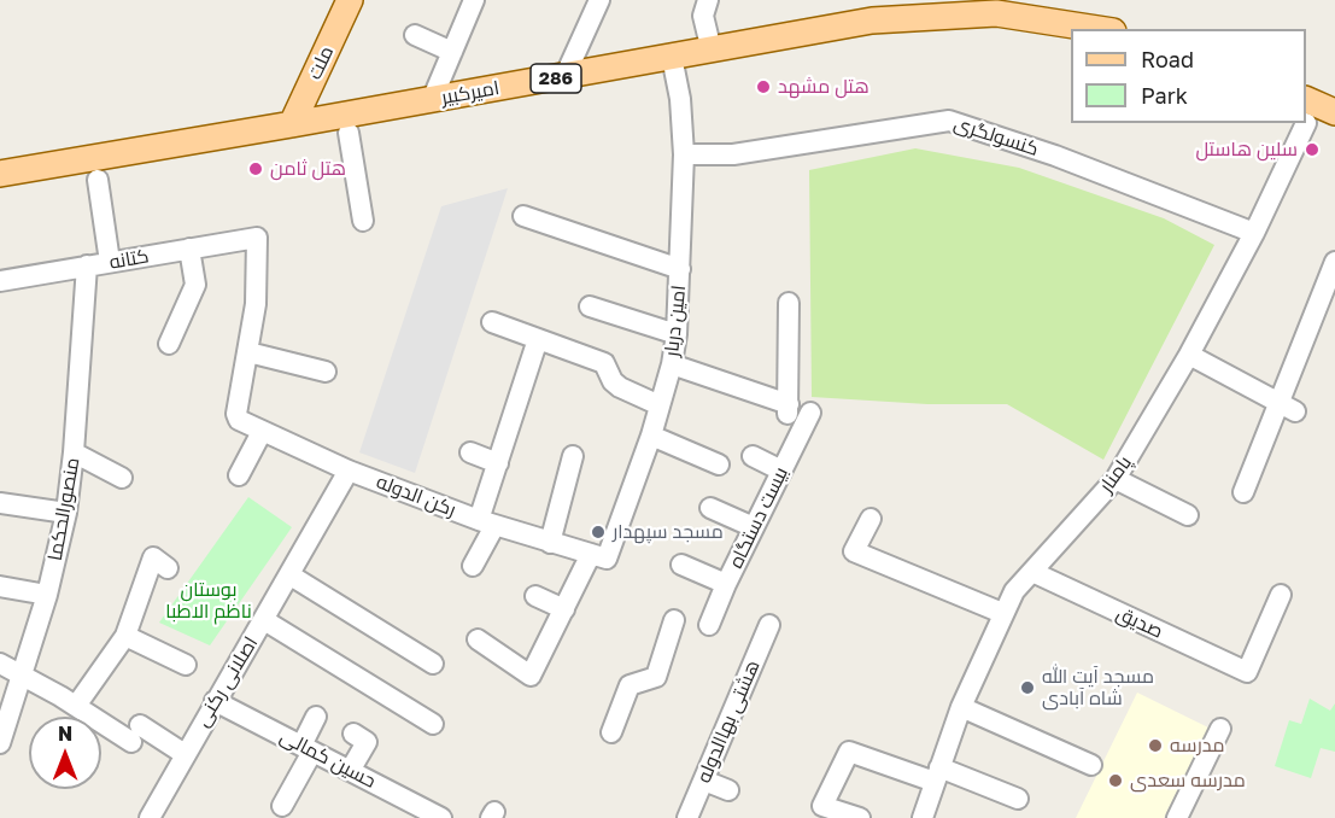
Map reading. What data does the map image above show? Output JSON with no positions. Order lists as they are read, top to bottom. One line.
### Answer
{"streets":{"main road":["ملت","286","امیرکبیر"],"street":["کنسولگری","کتانه","امین دربار","پامنار","رکن الدوله","منصورالحکما","بیست دستگاه","صدیق","اصلانی رکنی","هشتی بهاالدوله","حسین کمالی"]},"crossings":[["ملت","امیرکبیر"],["امیرکبیر","امین دربار"],["کنسولگری","امین دربار"],["کنسولگری","پامنار"],["کتانه","رکن الدوله"],["کتانه","منصورالحکما"],["امین دربار","رکن الدوله"],["پامنار","صدیق"],["رکن الدوله","اصلانی رکنی"],["اصلانی رکنی","حسین کمالی"]],"parks":["بوستان ناظم الاطبا"],"places":["هتل مشهد","سلین هاستل","هتل ثامن","مسجد سپهدار","مسجد آیت الله شاه آبادی","مدرسه","مدرسه سعدی"],"legend":["Road","Park"],"north":"top"}
